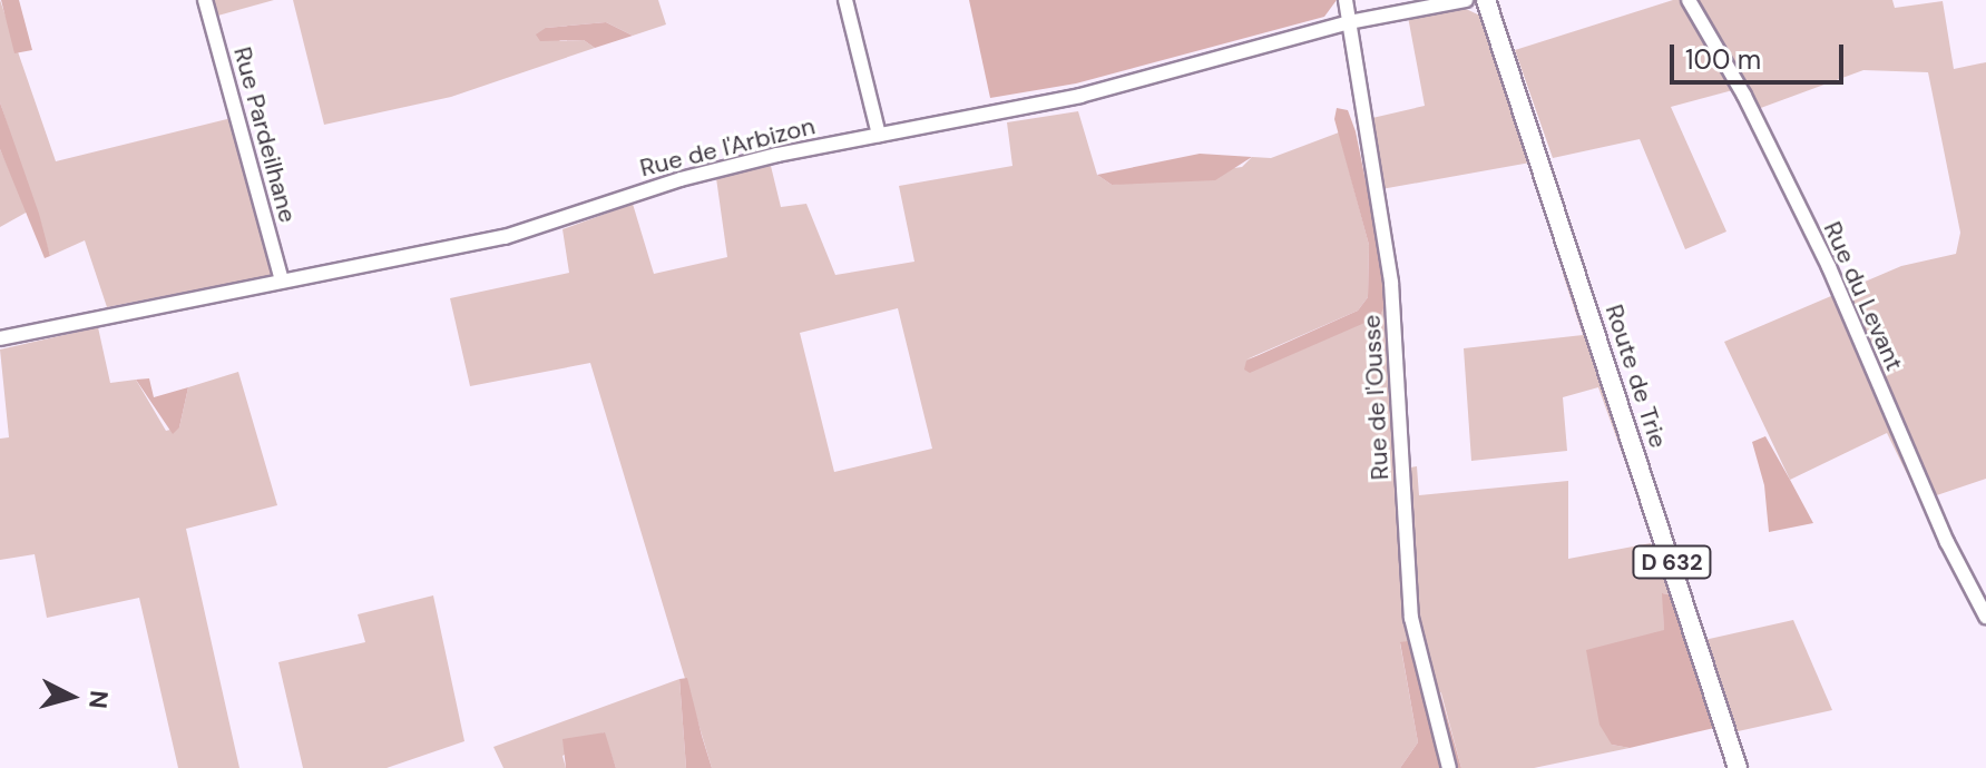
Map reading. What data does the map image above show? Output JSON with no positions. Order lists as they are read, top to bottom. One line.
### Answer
{"streets":{"main road":["Route de Trie","D 632"],"street":["Rue Pardeilhane","Rue de l'Arbizon","Rue du Levant","Rue de l'Ousse"]},"crossings":[["Rue Pardeilhane","Rue de l'Arbizon"],["Rue de l'Arbizon","Rue de l'Ousse"]],"scale_bar":"100 m","north":"right"}
